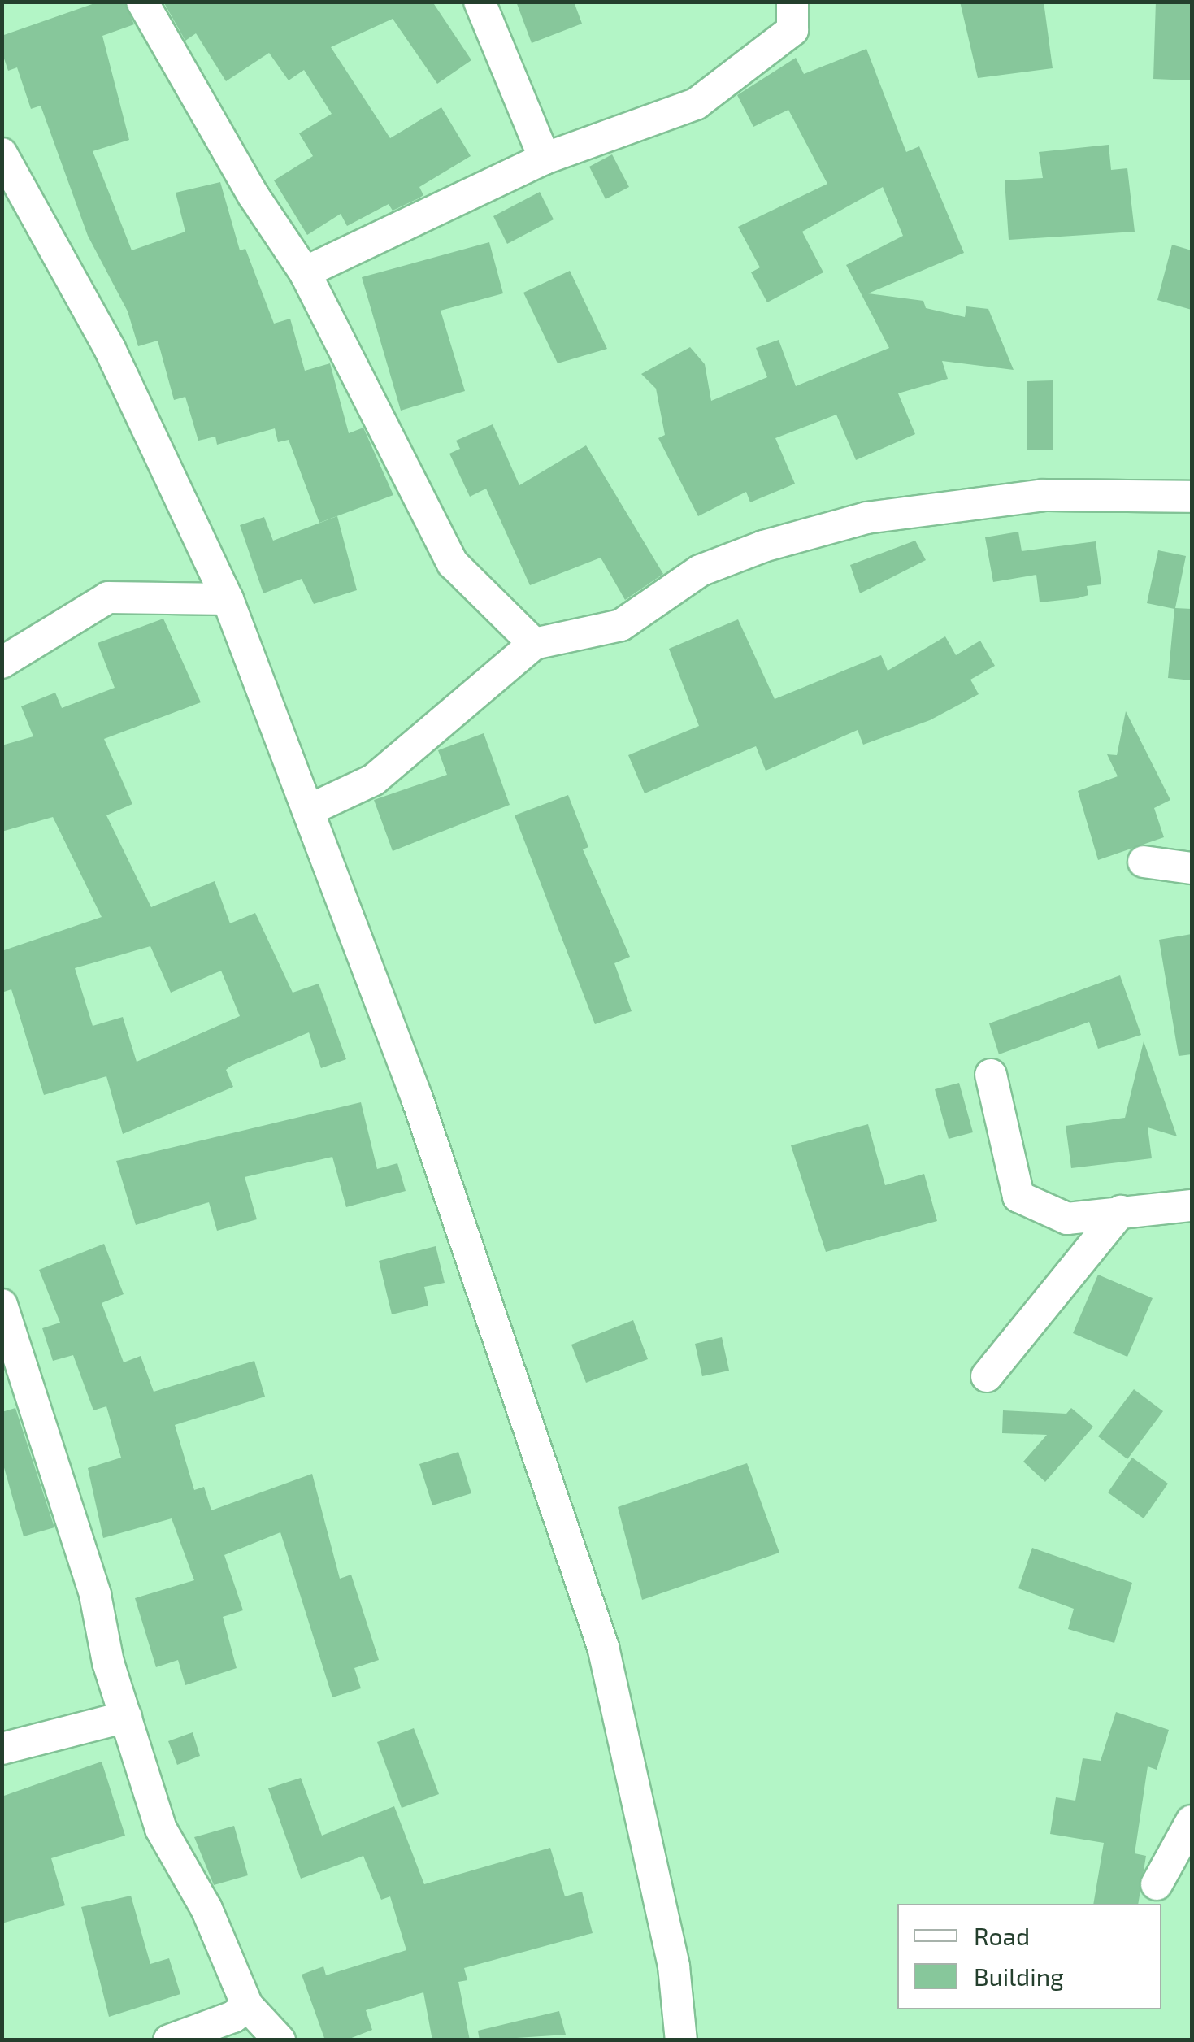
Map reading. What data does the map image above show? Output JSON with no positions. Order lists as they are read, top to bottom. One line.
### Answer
{"legend":["Road","Building"]}
